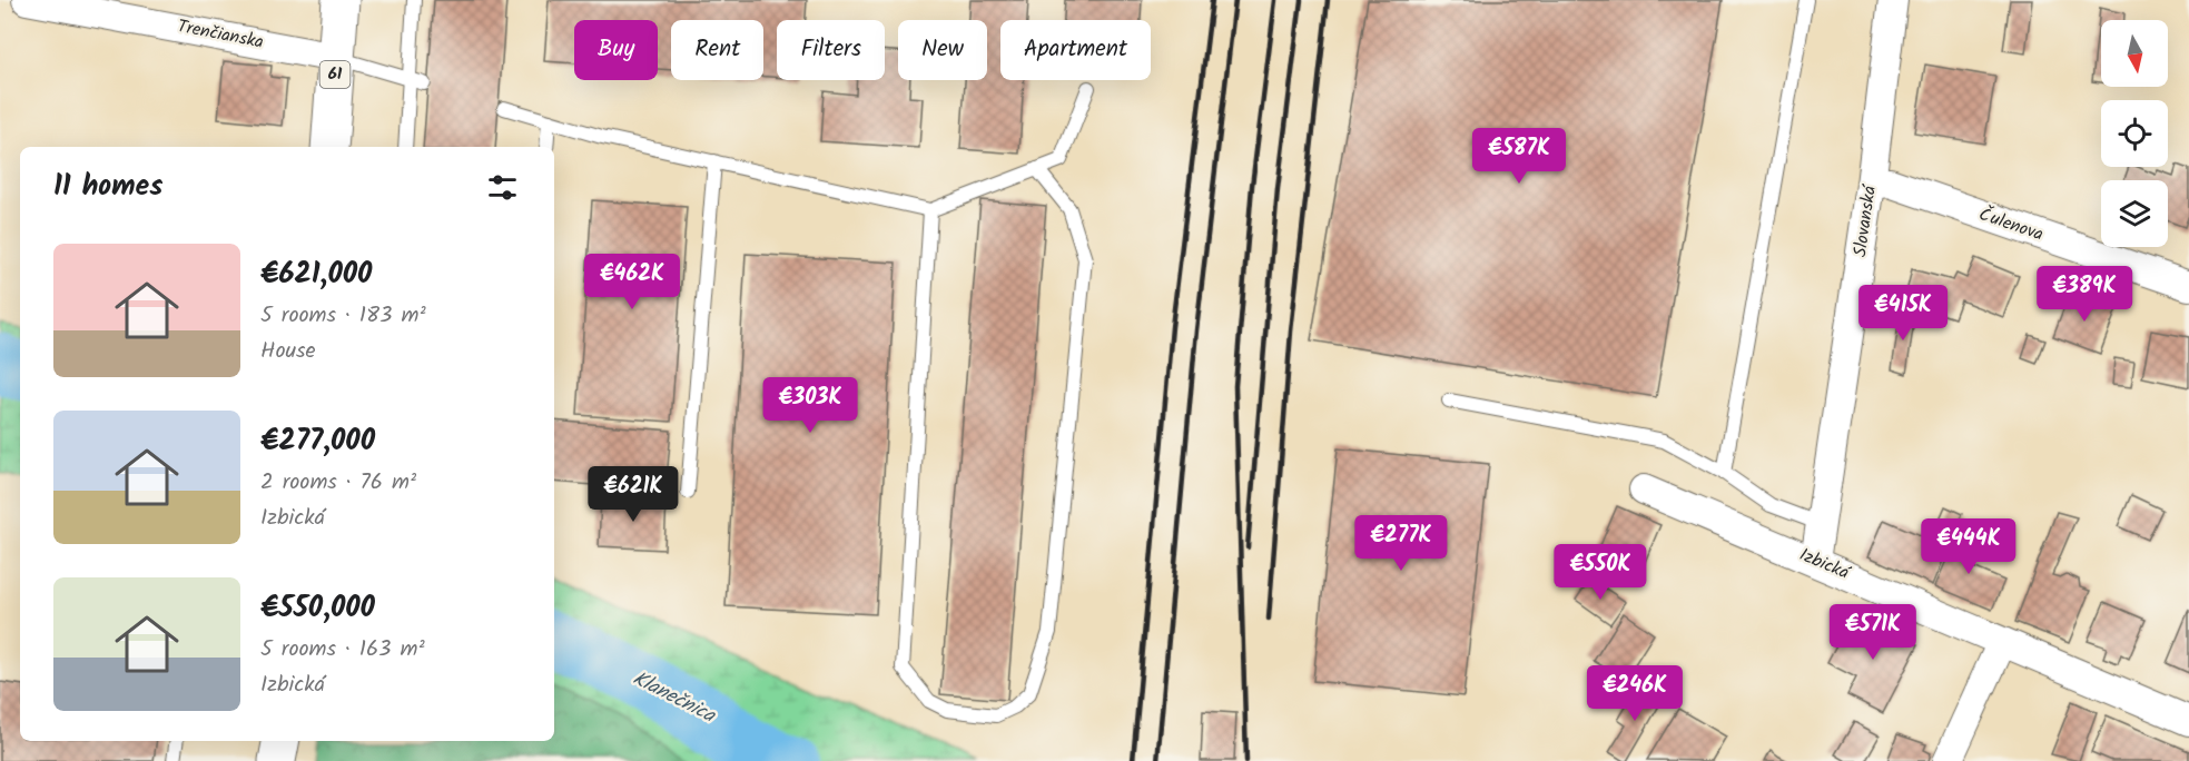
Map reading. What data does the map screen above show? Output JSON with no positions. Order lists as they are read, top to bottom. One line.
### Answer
{"streets":{"main road":["61"],"street":["Trenčianska","Slovanská","Čulenova","Izbická"]},"crossings":[["Trenčianska","61"],["Slovanská","Čulenova"],["Slovanská","Izbická"]],"water":["Klanečnica"],"north":"bottom","page":{"chip":["Buy","Rent","Filters","New","Apartment"],"price":["€587K","€462K","€389K","€415K","€303K","€621K","€277K","€444K","€550K","€571K","€246K"],"heading":"11 homes","list":[{"name":"€621,000","note":"5 rooms · 183 m² · House"},{"name":"€277,000","note":"2 rooms · 76 m² · Izbická"},{"name":"€550,000","note":"5 rooms · 163 m² · Izbická"}]}}
